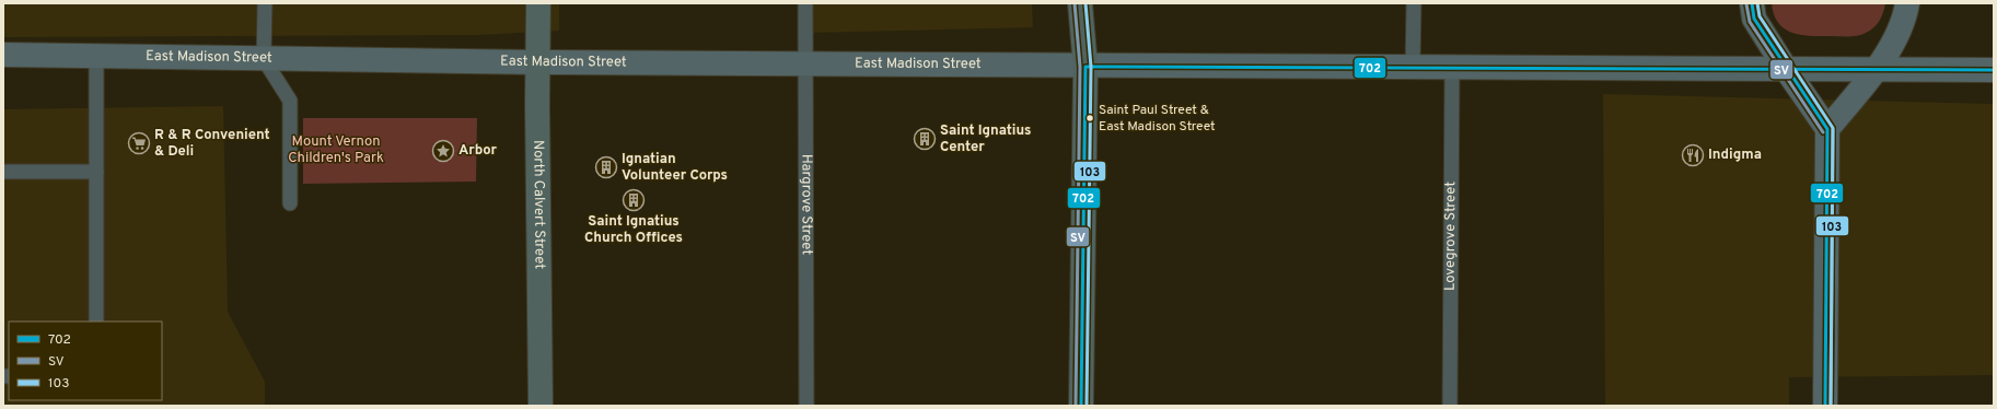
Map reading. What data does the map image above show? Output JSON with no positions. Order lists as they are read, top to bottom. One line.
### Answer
{"streets":{"main road":["East Madison Street","North Calvert Street"],"lane":["Hargrove Street","Lovegrove Street"]},"crossings":[["East Madison Street","North Calvert Street"],["East Madison Street","Hargrove Street"],["East Madison Street","Lovegrove Street"]],"parks":["Mount Vernon Children's Park"],"places":{"other":["Saint Paul Street & East Madison Street"],"building":["Saint Ignatius Center","Ignatian Volunteer Corps","Saint Ignatius Church Offices"],"supermarket":["R & R Convenient & Deli"],"place":["Arbor"],"restaurant":["Indigma"]},"lines":["transit line 702","transit line SV","transit line 103"],"legend":["702","SV","103"]}
